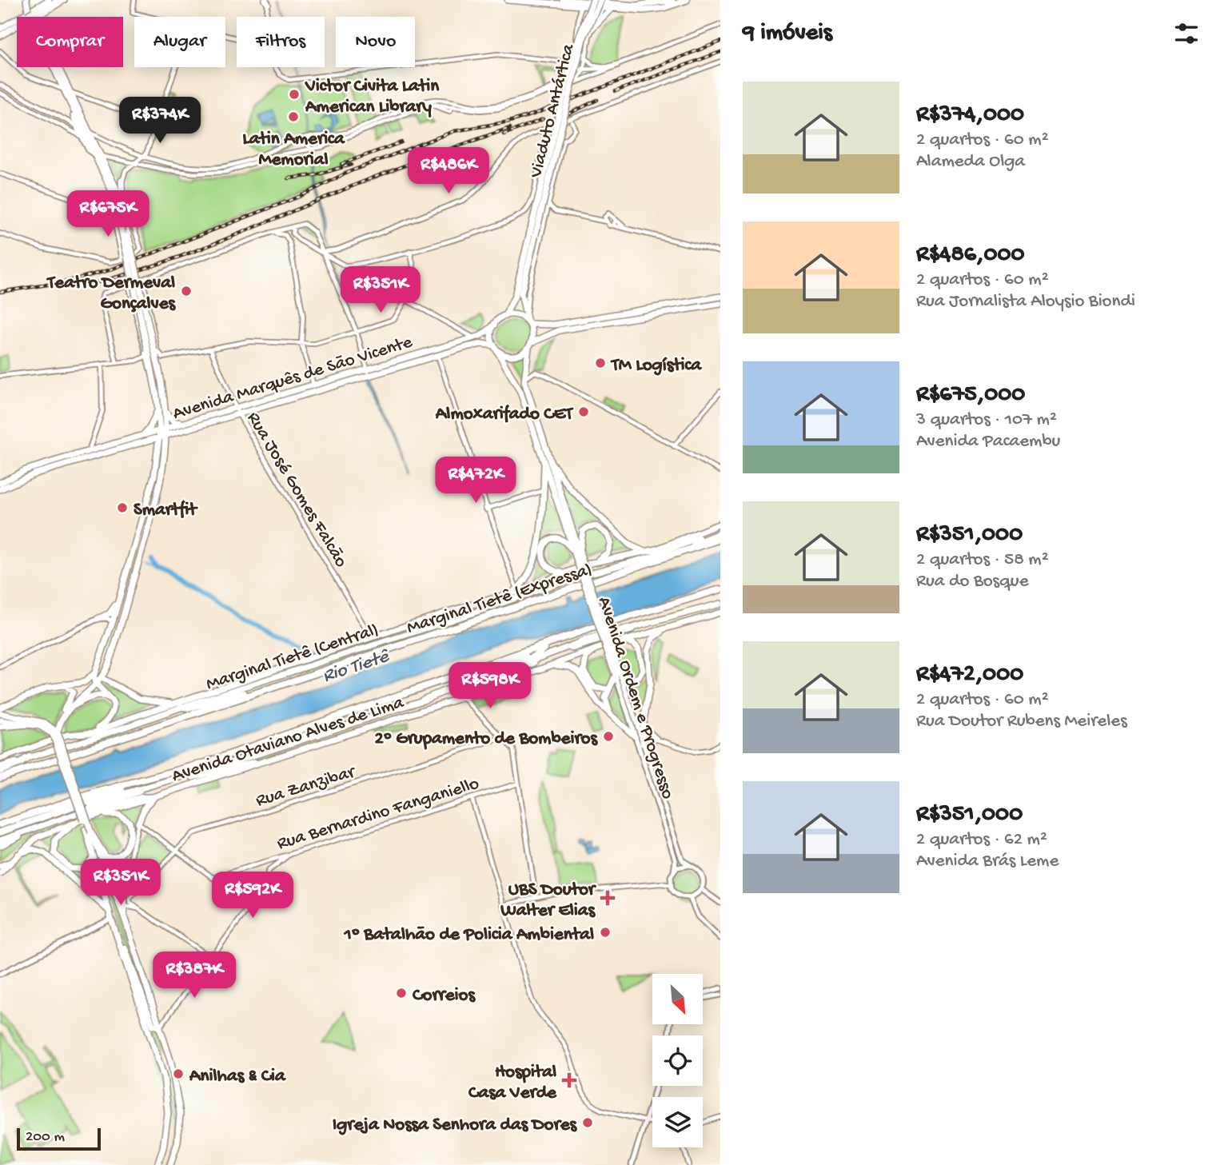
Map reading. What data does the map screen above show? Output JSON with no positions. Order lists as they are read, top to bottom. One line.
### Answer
{"streets":{"highway":["Marginal Tietê (Expressa)"],"main road":["Viaduto Antártica","Avenida Marquês de São Vicente","Marginal Tietê (Central)","Avenida Ordem e Progresso","Avenida Otaviano Alves de Lima"],"street":["Rua José Gomes Falcão","Rua Zanzibar","Rua Bernardino Fanganiello"]},"crossings":[["Avenida Marquês de São Vicente","Rua José Gomes Falcão"],["Avenida Marquês de São Vicente","Avenida Ordem e Progresso"]],"water":["Rio Tietê"],"places":{"other":["Victor Civita Latin American Library","Latin America Memorial","Teatro Dermeval Gonçalves","TM Logística","Almoxarifado CET","Smartfit","2º Grupamento de Bombeiros","1º Batalhão de Policia Ambiental","Correios","Anilhas & Cia","Igreja Nossa Senhora das Dores"],"health":["UBS Doutor Walter Elias","Hospital Casa Verde"]},"scale_bar":"200 m","north":"bottom right","page":{"heading":"9 imóveis","chip":["Comprar","Alugar","Filtros","Novo"],"list":[{"name":"R$374,000","note":"2 quartos · 60 m² · Alameda Olga"},{"name":"R$486,000","note":"2 quartos · 60 m² · Rua Jornalista Aloysio Biondi"},{"name":"R$675,000","note":"3 quartos · 107 m² · Avenida Pacaembu"},{"name":"R$351,000","note":"2 quartos · 58 m² · Rua do Bosque"},{"name":"R$472,000","note":"2 quartos · 60 m² · Rua Doutor Rubens Meireles"},{"name":"R$351,000","note":"2 quartos · 62 m² · Avenida Brás Leme"}],"price":["R$374K","R$486K","R$675K","R$351K","R$472K","R$598K","R$351K","R$592K","R$387K"],"scale":"200 m"}}
